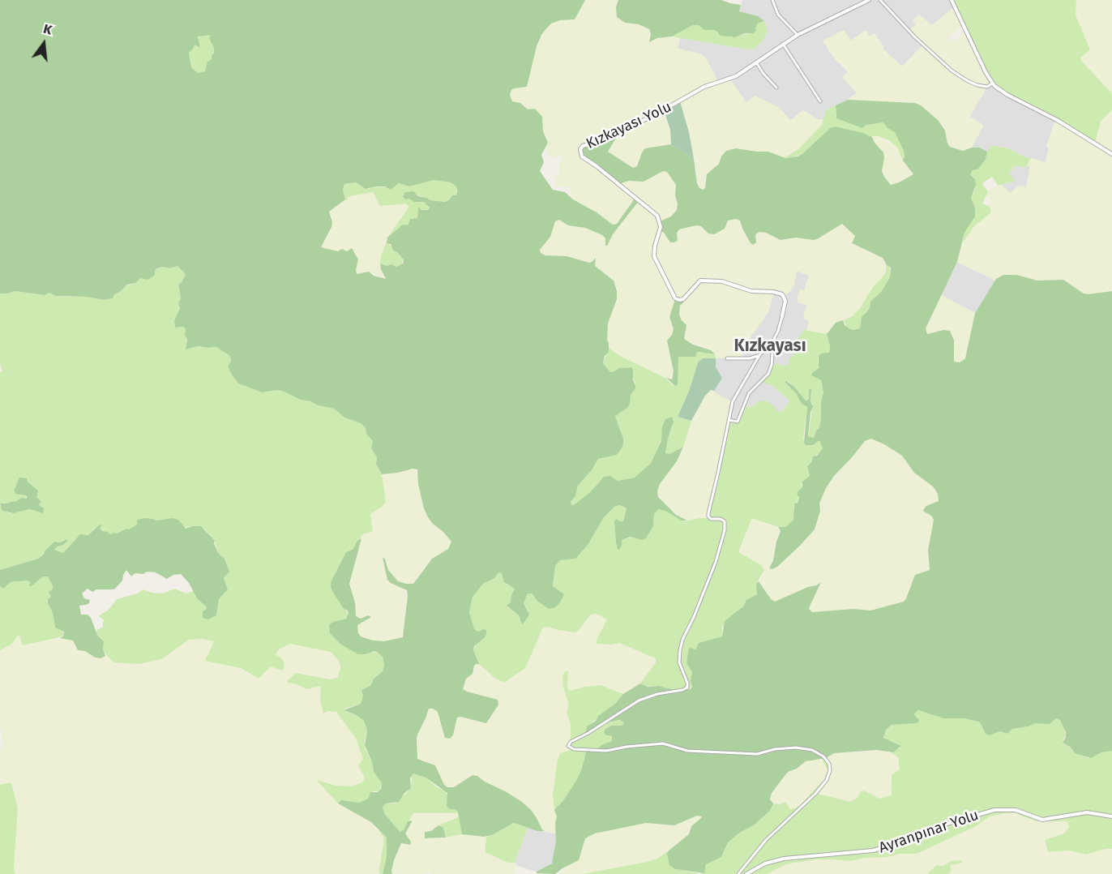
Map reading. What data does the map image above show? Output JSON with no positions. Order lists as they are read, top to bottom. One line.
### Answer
{"streets":{"street":["Kızkayası Yolu","Ayranpınar Yolu"]},"districts":["Kızkayası"],"north":"top"}
